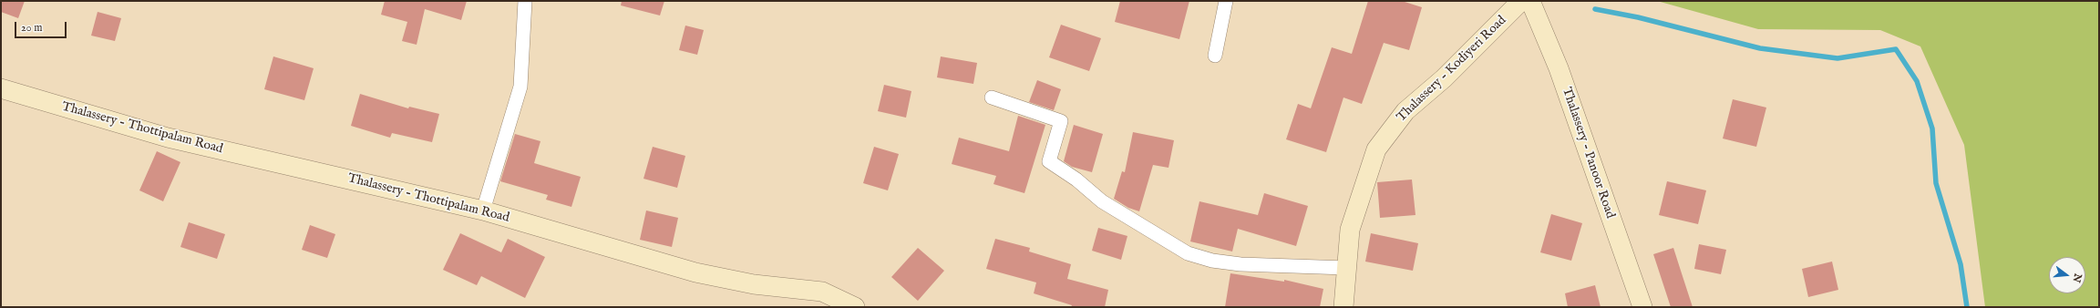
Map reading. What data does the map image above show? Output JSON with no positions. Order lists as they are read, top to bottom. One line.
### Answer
{"streets":{"main road":["Thalassery - Kodiyeri Road","Thalassery - Thottipalam Road","Thalassery - Panoor Road"]},"crossings":[["Thalassery - Kodiyeri Road","Thalassery - Panoor Road"]],"scale_bar":"20 m","north":"right"}
